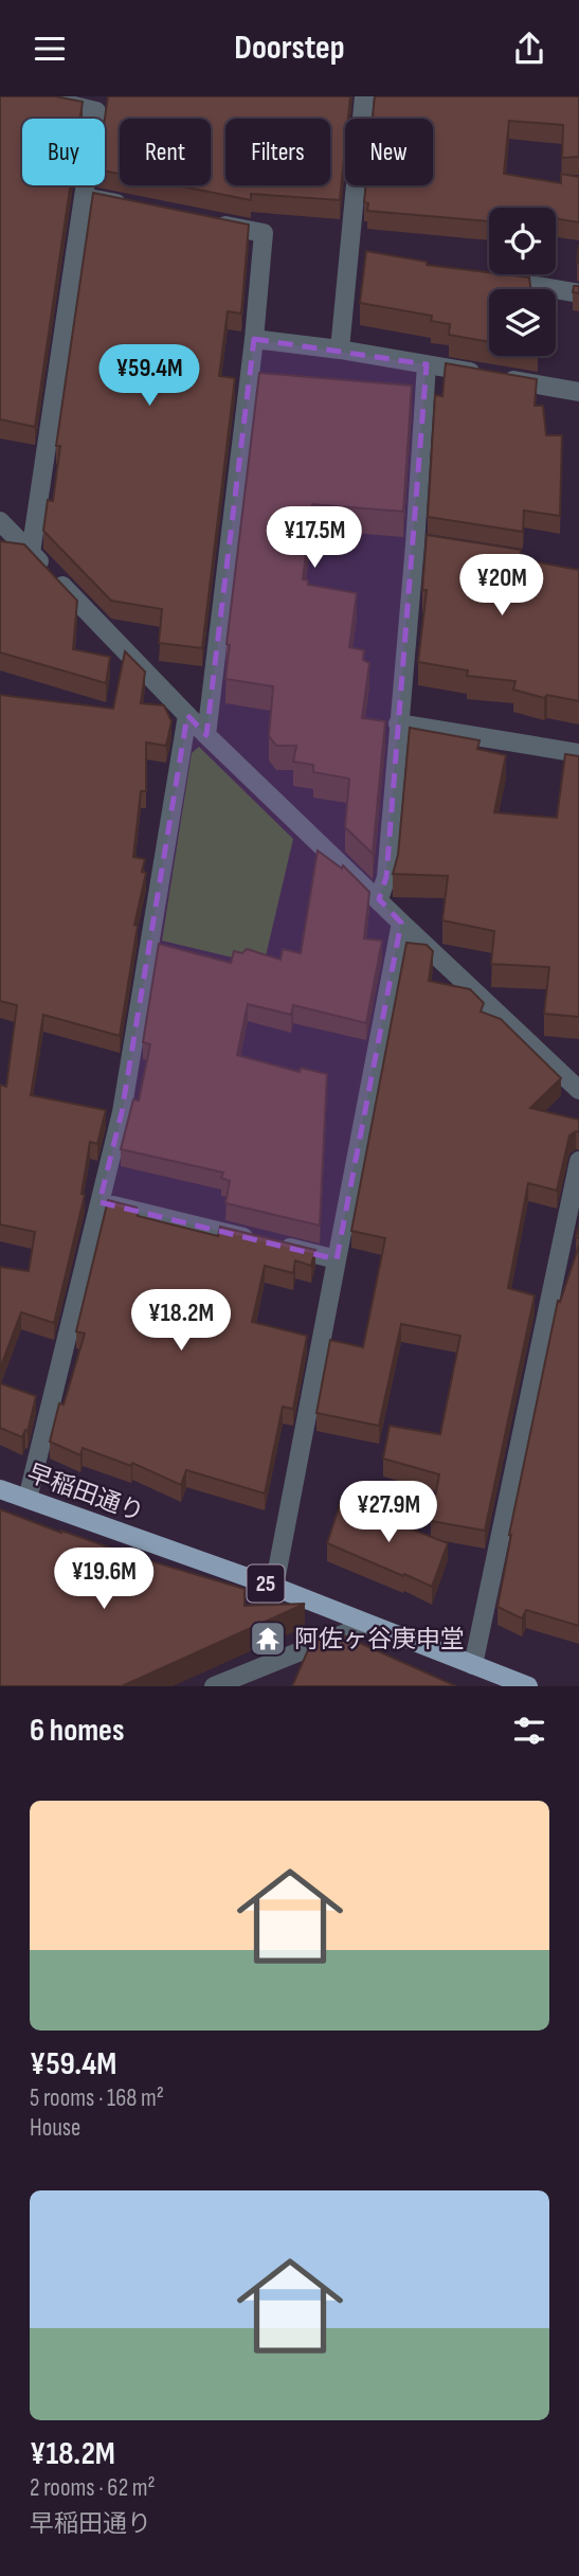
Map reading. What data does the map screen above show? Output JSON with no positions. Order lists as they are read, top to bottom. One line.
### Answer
{"streets":{"main road":["早稲田通り","25"]},"places":{"temple":["阿佐ヶ谷庚申堂"]},"page":{"header":"Doorstep","chip":["Buy","Rent","Filters","New"],"price":["¥59.4M","¥17.5M","¥20M","¥18.2M","¥27.9M","¥19.6M"],"heading":"6 homes","list":[{"name":"¥59.4M","note":"5 rooms · 168 m² · House"},{"name":"¥18.2M","note":"2 rooms · 62 m² · 早稲田通り"}]}}
